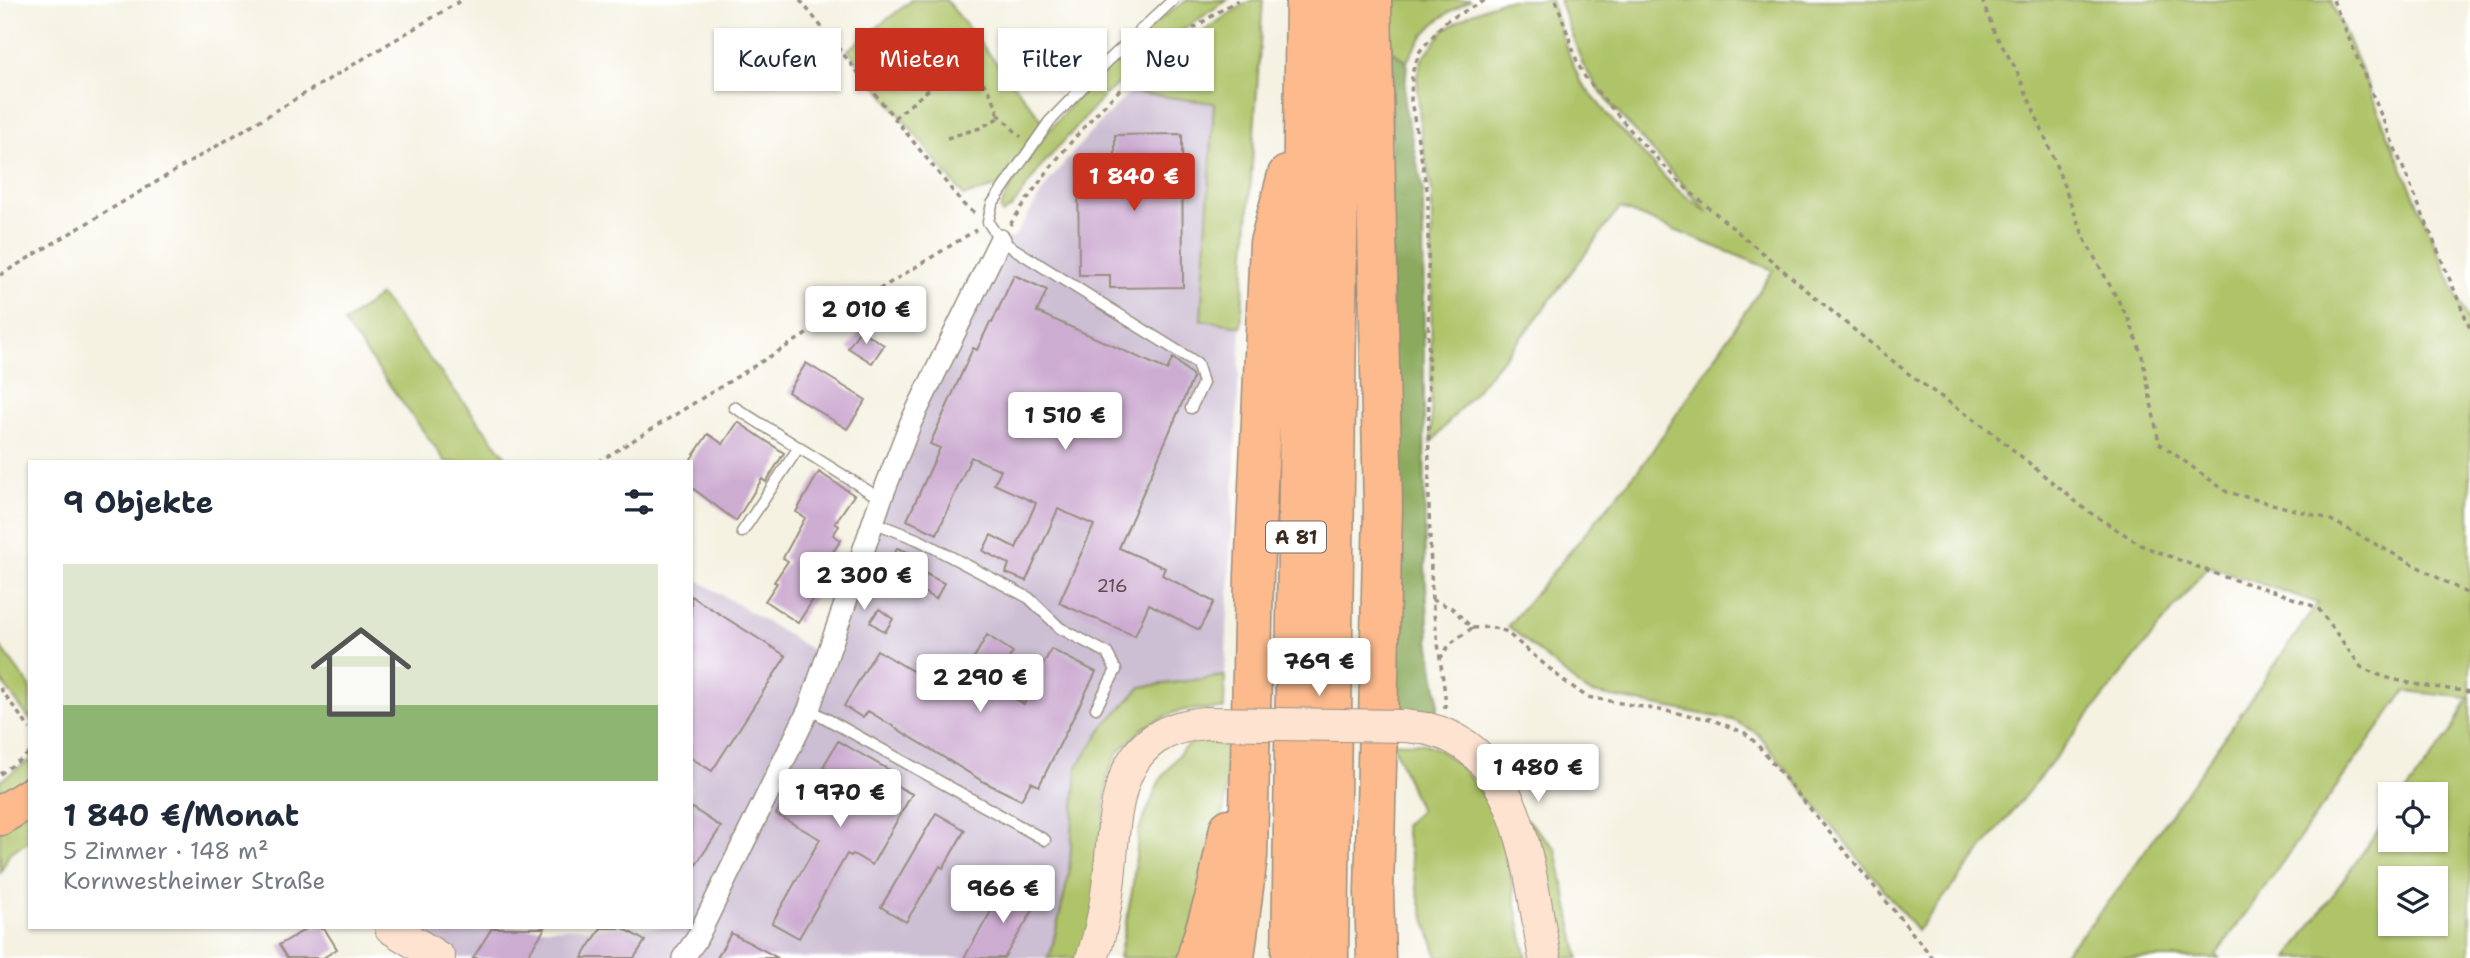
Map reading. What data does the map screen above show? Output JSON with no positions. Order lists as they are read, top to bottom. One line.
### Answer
{"streets":{"highway":["A 81"]},"house_numbers":["216"],"page":{"chip":["Kaufen","Mieten","Filter","Neu"],"price":["1 840 €","2 010 €","1 510 €","2 300 €","769 €","2 290 €","1 480 €","1 970 €","966 €"],"heading":"9 Objekte","list":[{"name":"1 840 €/Monat","note":"5 Zimmer · 148 m² · Kornwestheimer Straße"}]}}
